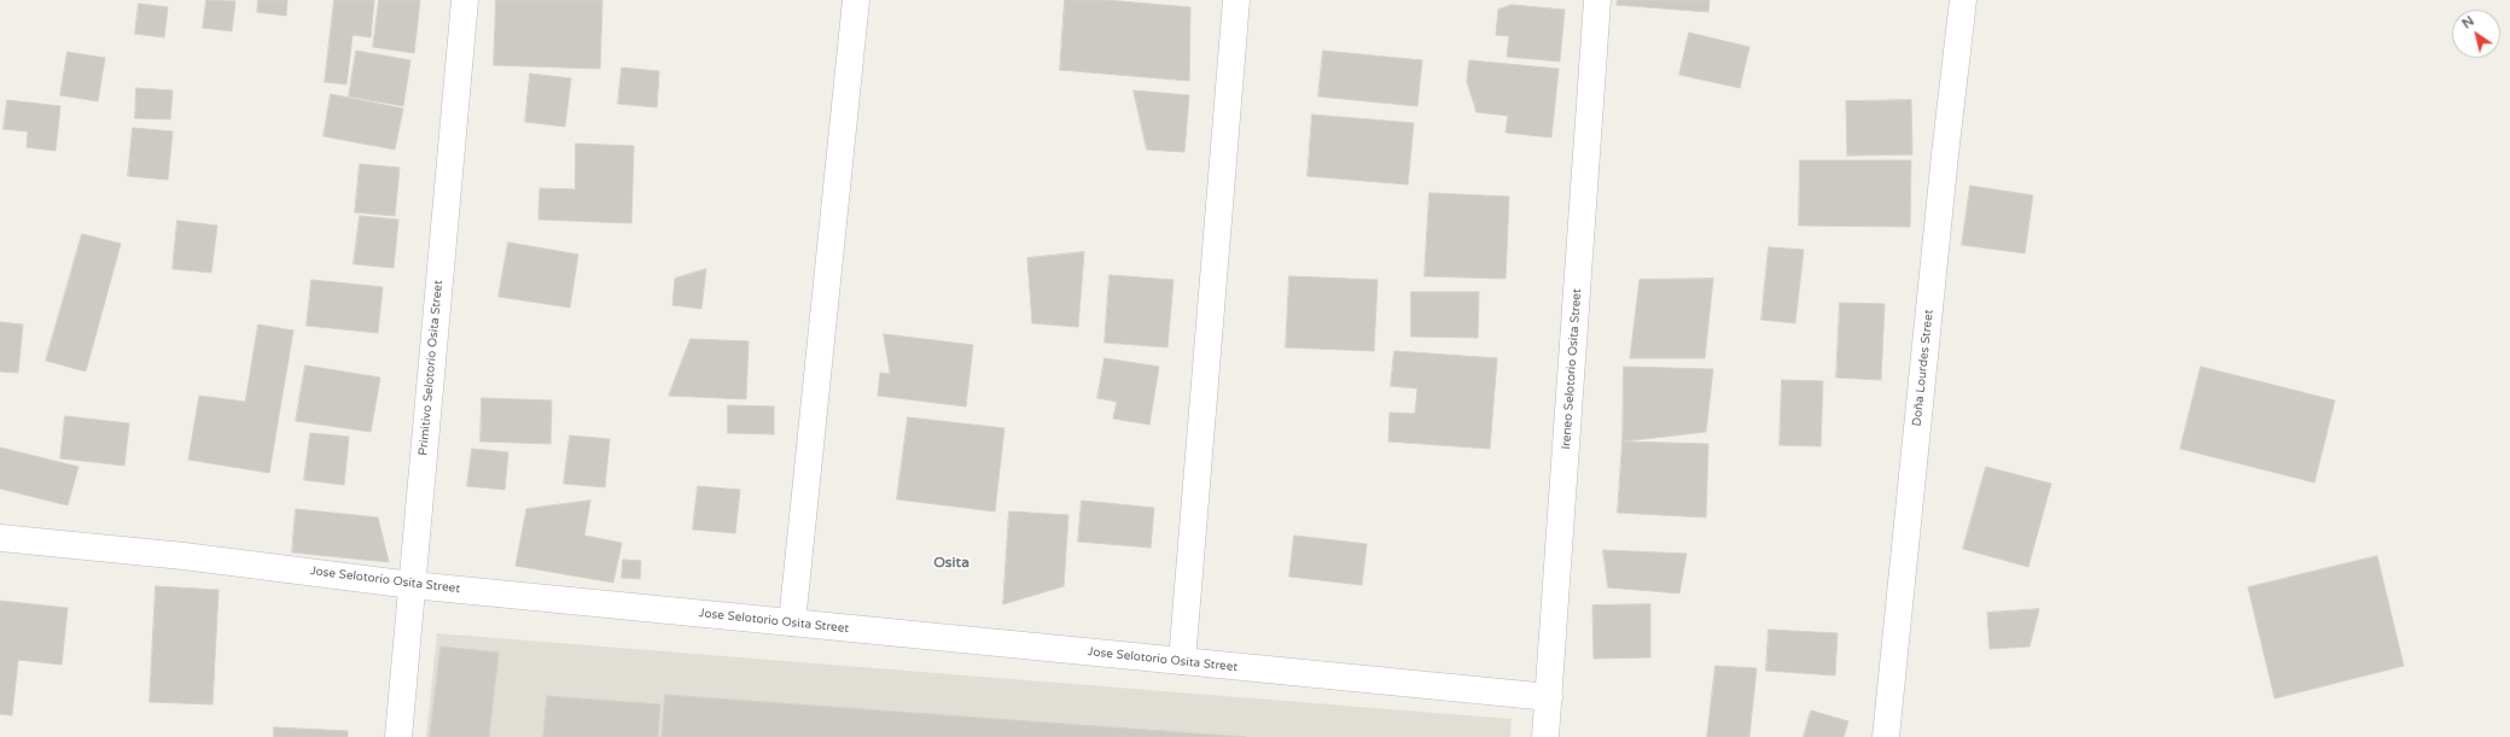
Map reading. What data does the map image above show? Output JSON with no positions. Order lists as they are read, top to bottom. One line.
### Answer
{"streets":{"street":["Primitivo Selotorio Osita Street","Doña Lourdes Street","Ireneo Selotorio Osita Street","Jose Selotorio Osita Street"]},"crossings":[["Primitivo Selotorio Osita Street","Jose Selotorio Osita Street"],["Ireneo Selotorio Osita Street","Jose Selotorio Osita Street"]],"districts":["Osita"],"north":"top left"}
